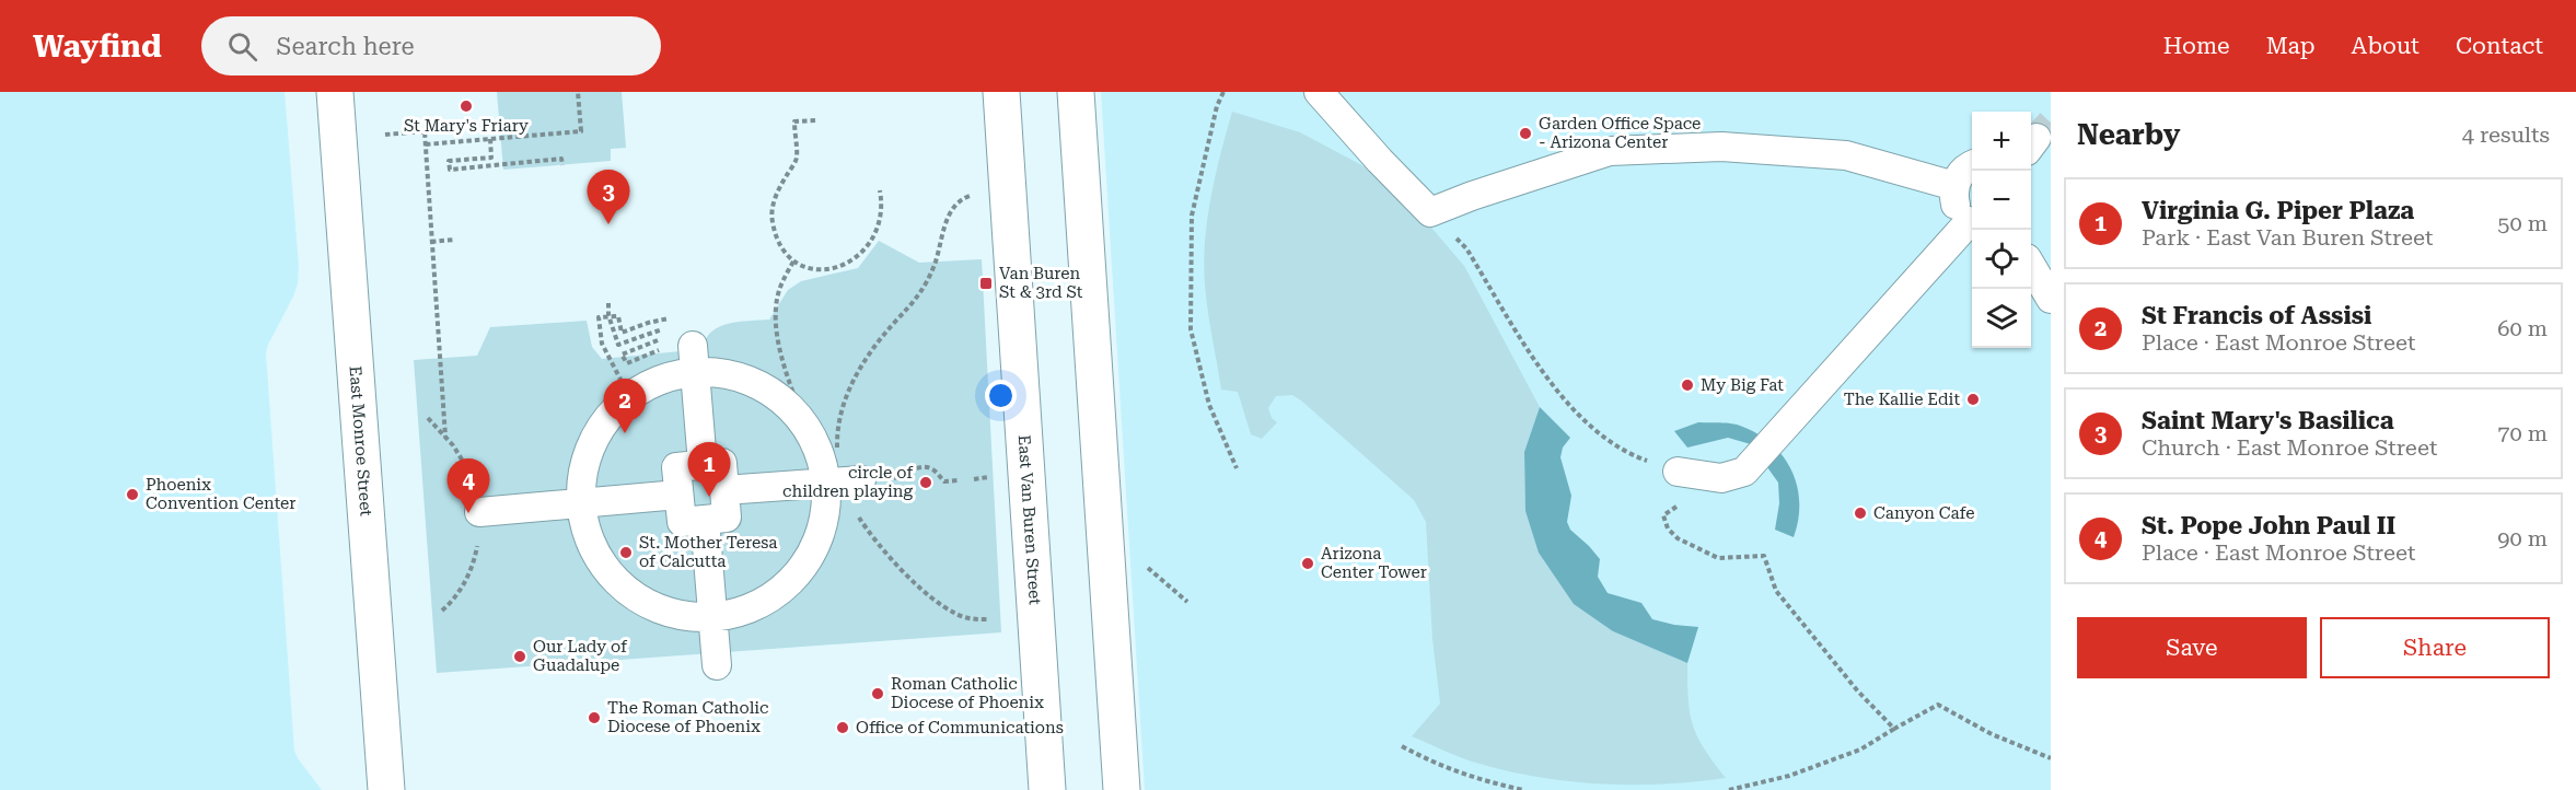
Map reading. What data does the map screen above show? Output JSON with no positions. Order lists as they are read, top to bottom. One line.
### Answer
{"streets":{"main road":["East Monroe Street","East Van Buren Street"]},"places":{"other":["St Mary's Friary","Garden Office Space - Arizona Center","My Big Fat","The Kallie Edit","circle of children playing","Phoenix Convention Center","Canyon Cafe","St. Mother Teresa of Calcutta","Arizona Center Tower","Our Lady of Guadalupe","Roman Catholic Diocese of Phoenix","The Roman Catholic Diocese of Phoenix","Office of Communications"],"transit":["Van Buren St & 3rd St"]},"page":{"header":"Wayfind","search":"Search here","nav":["Home","Map","About","Contact"],"heading":["Nearby","4 results"],"map_buttons":["+","−"],"pins":["3","2","1","4"],"list":[{"mark":"1","name":"Virginia G. Piper Plaza","note":"Park · East Van Buren Street","value":"50 m"},{"mark":"2","name":"St Francis of Assisi","note":"Place · East Monroe Street","value":"60 m"},{"mark":"3","name":"Saint Mary's Basilica","note":"Church · East Monroe Street","value":"70 m"},{"mark":"4","name":"St. Pope John Paul II","note":"Place · East Monroe Street","value":"90 m"}],"buttons":["Save","Share"]}}
